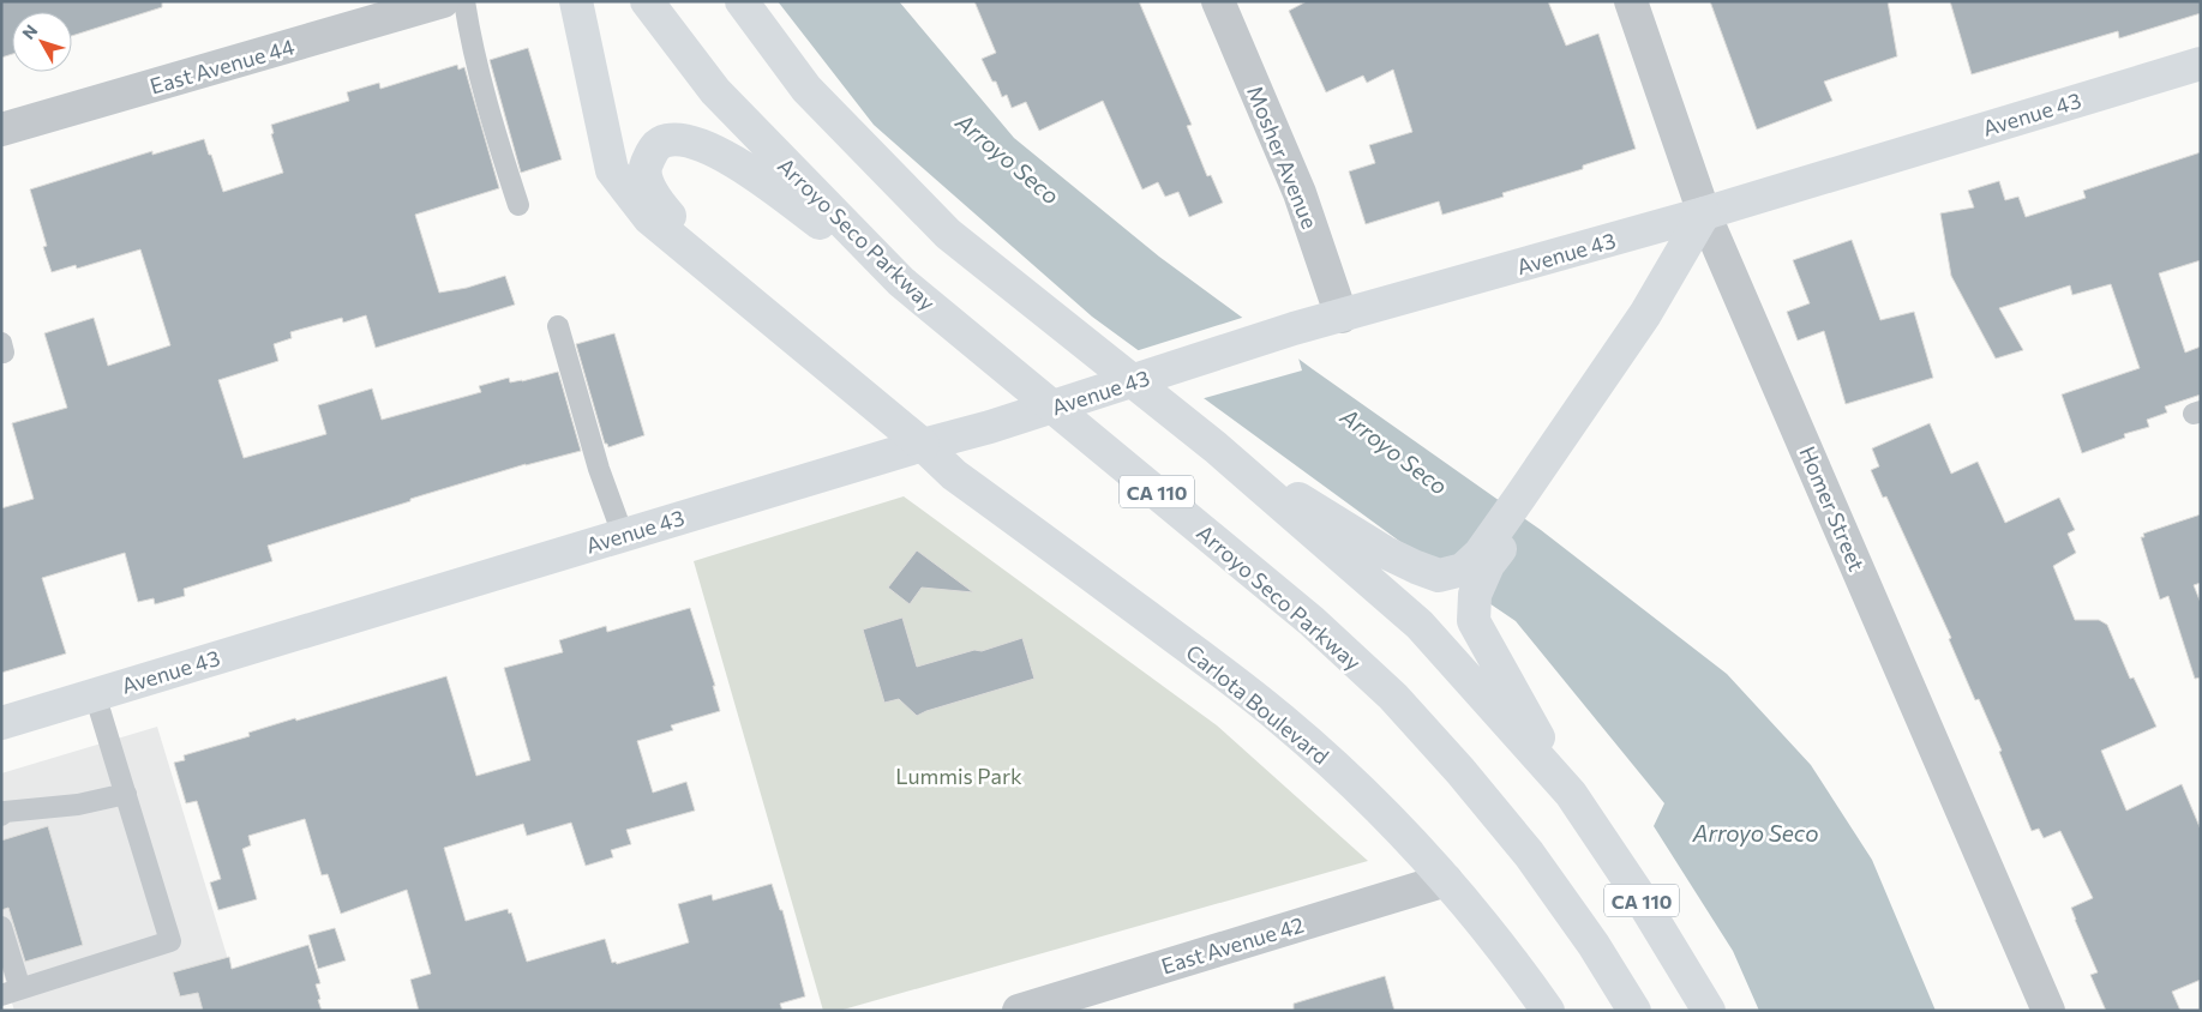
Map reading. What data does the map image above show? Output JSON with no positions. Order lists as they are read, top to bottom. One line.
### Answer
{"streets":{"main road":["Avenue 43","Arroyo Seco Parkway","CA 110","Carlota Boulevard"],"street":["East Avenue 44","Mosher Avenue","Homer Street","East Avenue 42"]},"crossings":[["Avenue 43","Mosher Avenue"],["Avenue 43","Homer Street"],["Avenue 43","Carlota Boulevard"],["Carlota Boulevard","East Avenue 42"]],"water":["Arroyo Seco"],"parks":["Lummis Park"],"north":"top left"}
